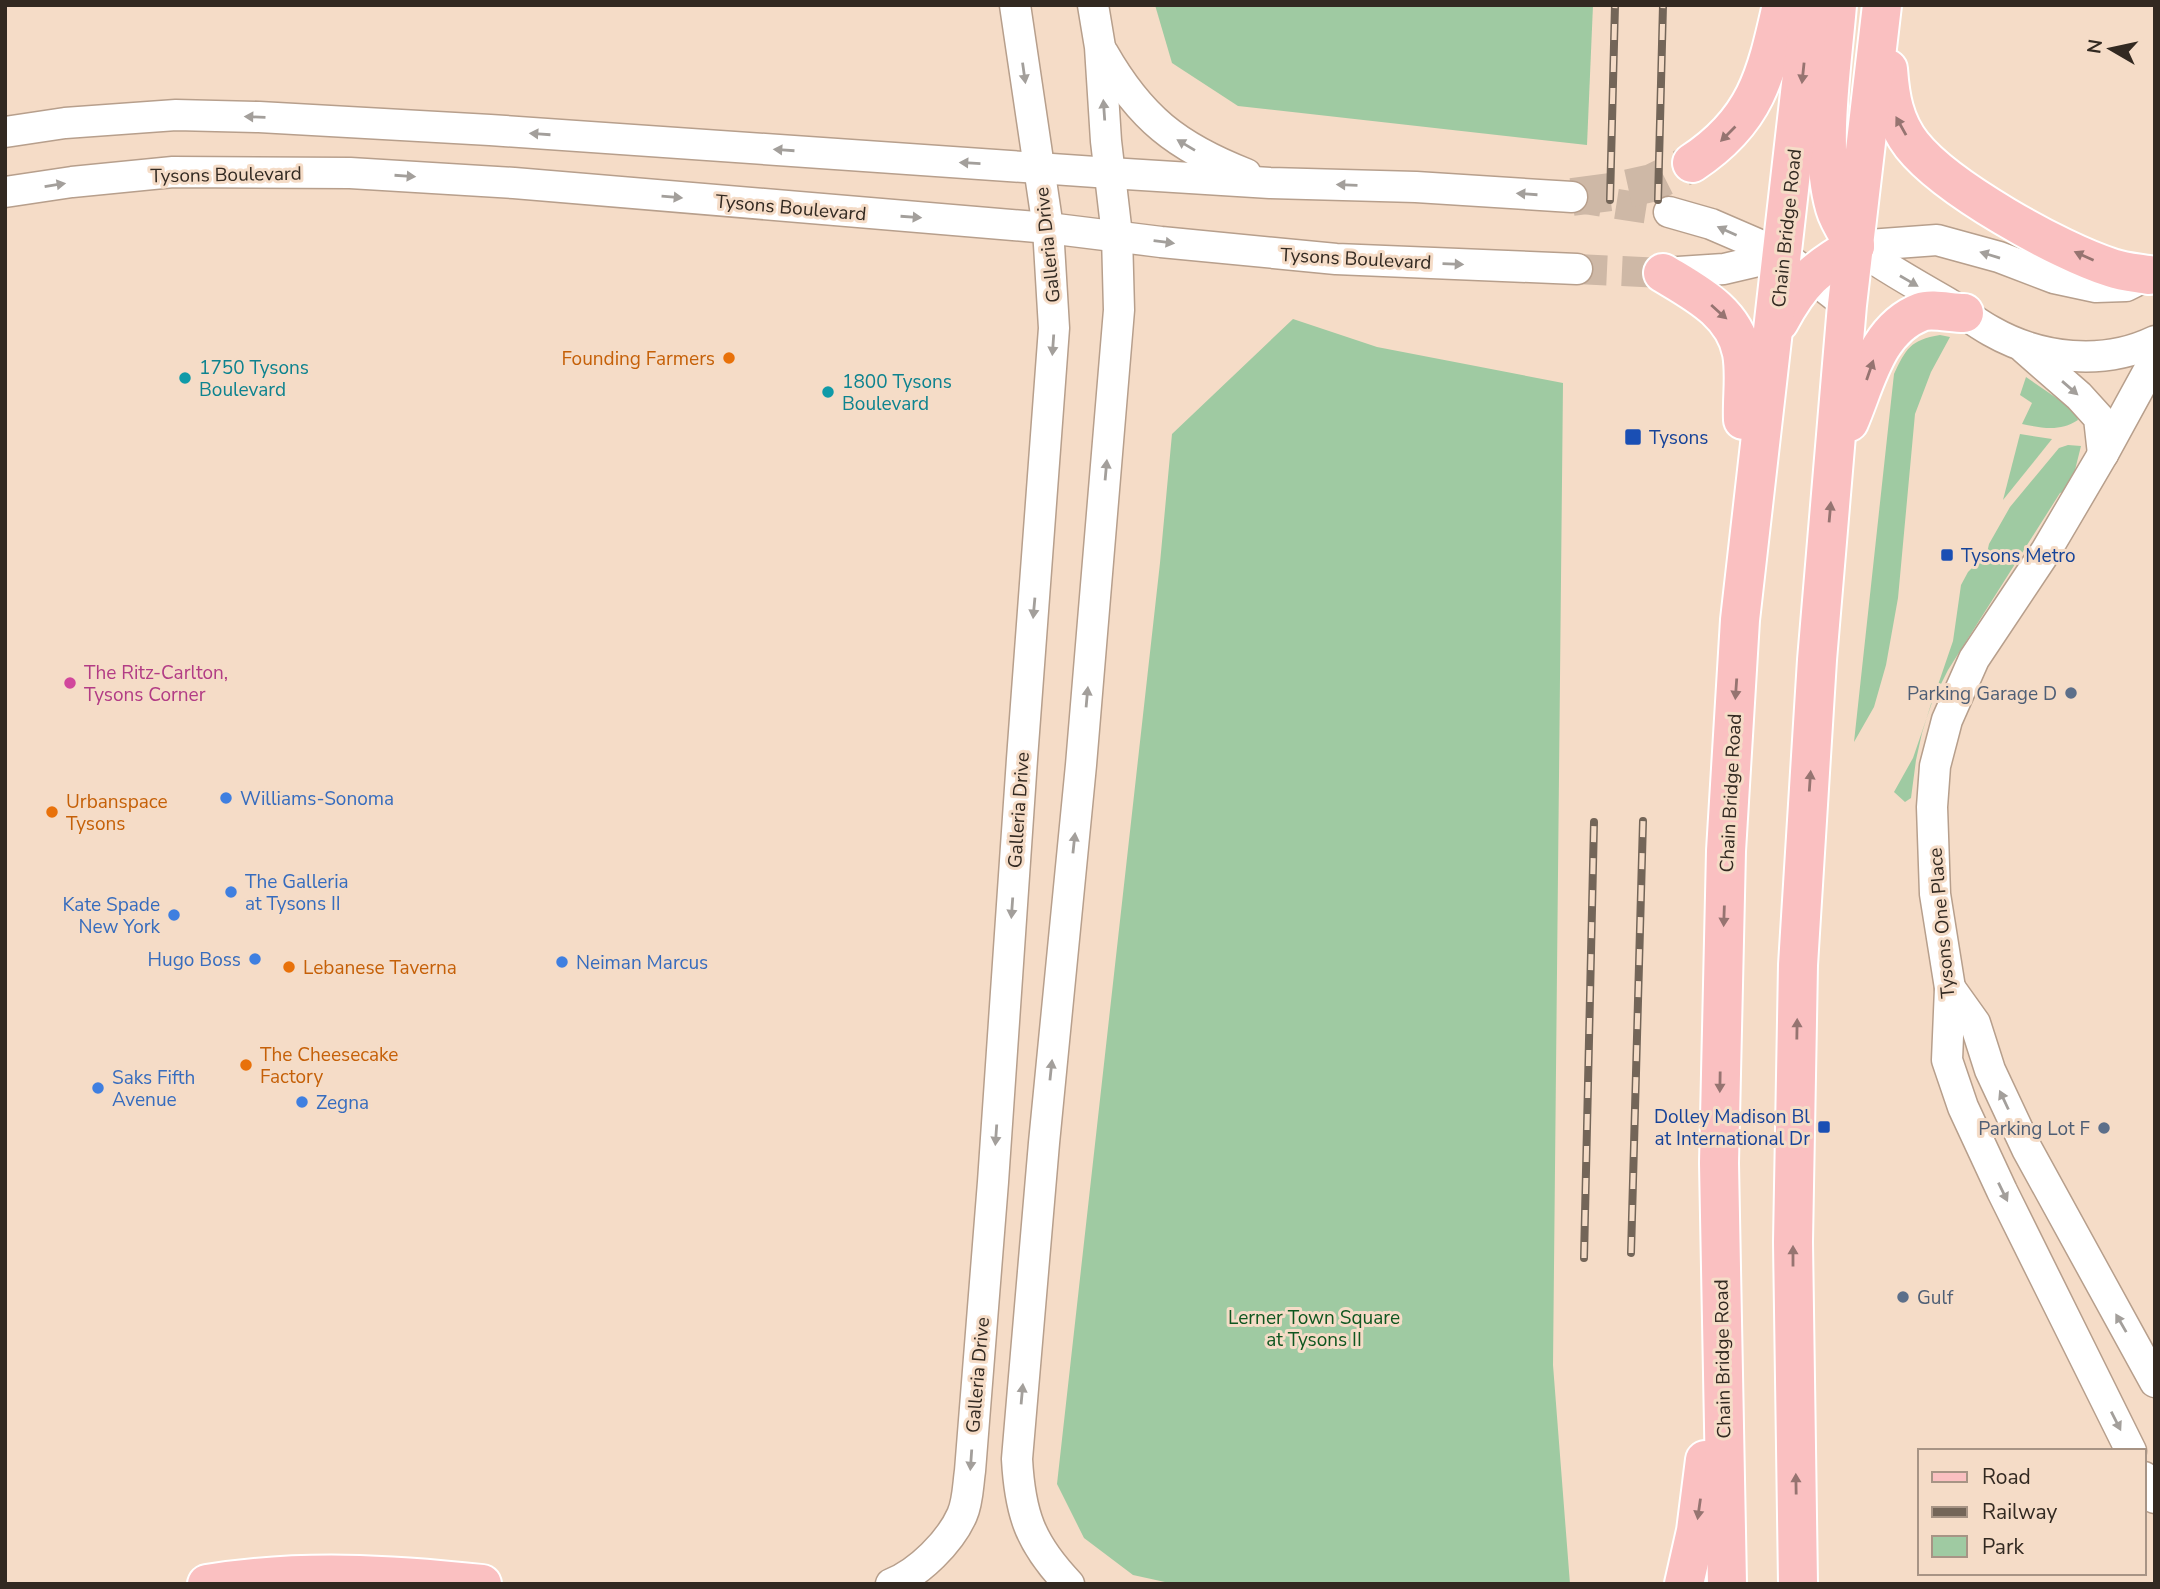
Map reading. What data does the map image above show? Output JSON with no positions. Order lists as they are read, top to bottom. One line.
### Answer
{"streets":{"main road":["Chain Bridge Road"],"street":["Tysons Boulevard","Galleria Drive","Tysons One Place"]},"crossings":[["Tysons Boulevard","Galleria Drive"]],"parks":["Lerner Town Square at Tysons II"],"places":{"other":["Founding Farmers","1750 Tysons Boulevard","1800 Tysons Boulevard","The Ritz-Carlton, Tysons Corner","Parking Garage D","Williams-Sonoma","Urbanspace Tysons","The Galleria at Tysons II","Kate Spade New York","Hugo Boss","Neiman Marcus","Lebanese Taverna","The Cheesecake Factory","Saks Fifth Avenue","Zegna","Parking Lot F","Gulf"],"transit":["Tysons","Tysons Metro","Dolley Madison Bl at International Dr"]},"legend":["Road","Railway","Park"],"north":"left"}
